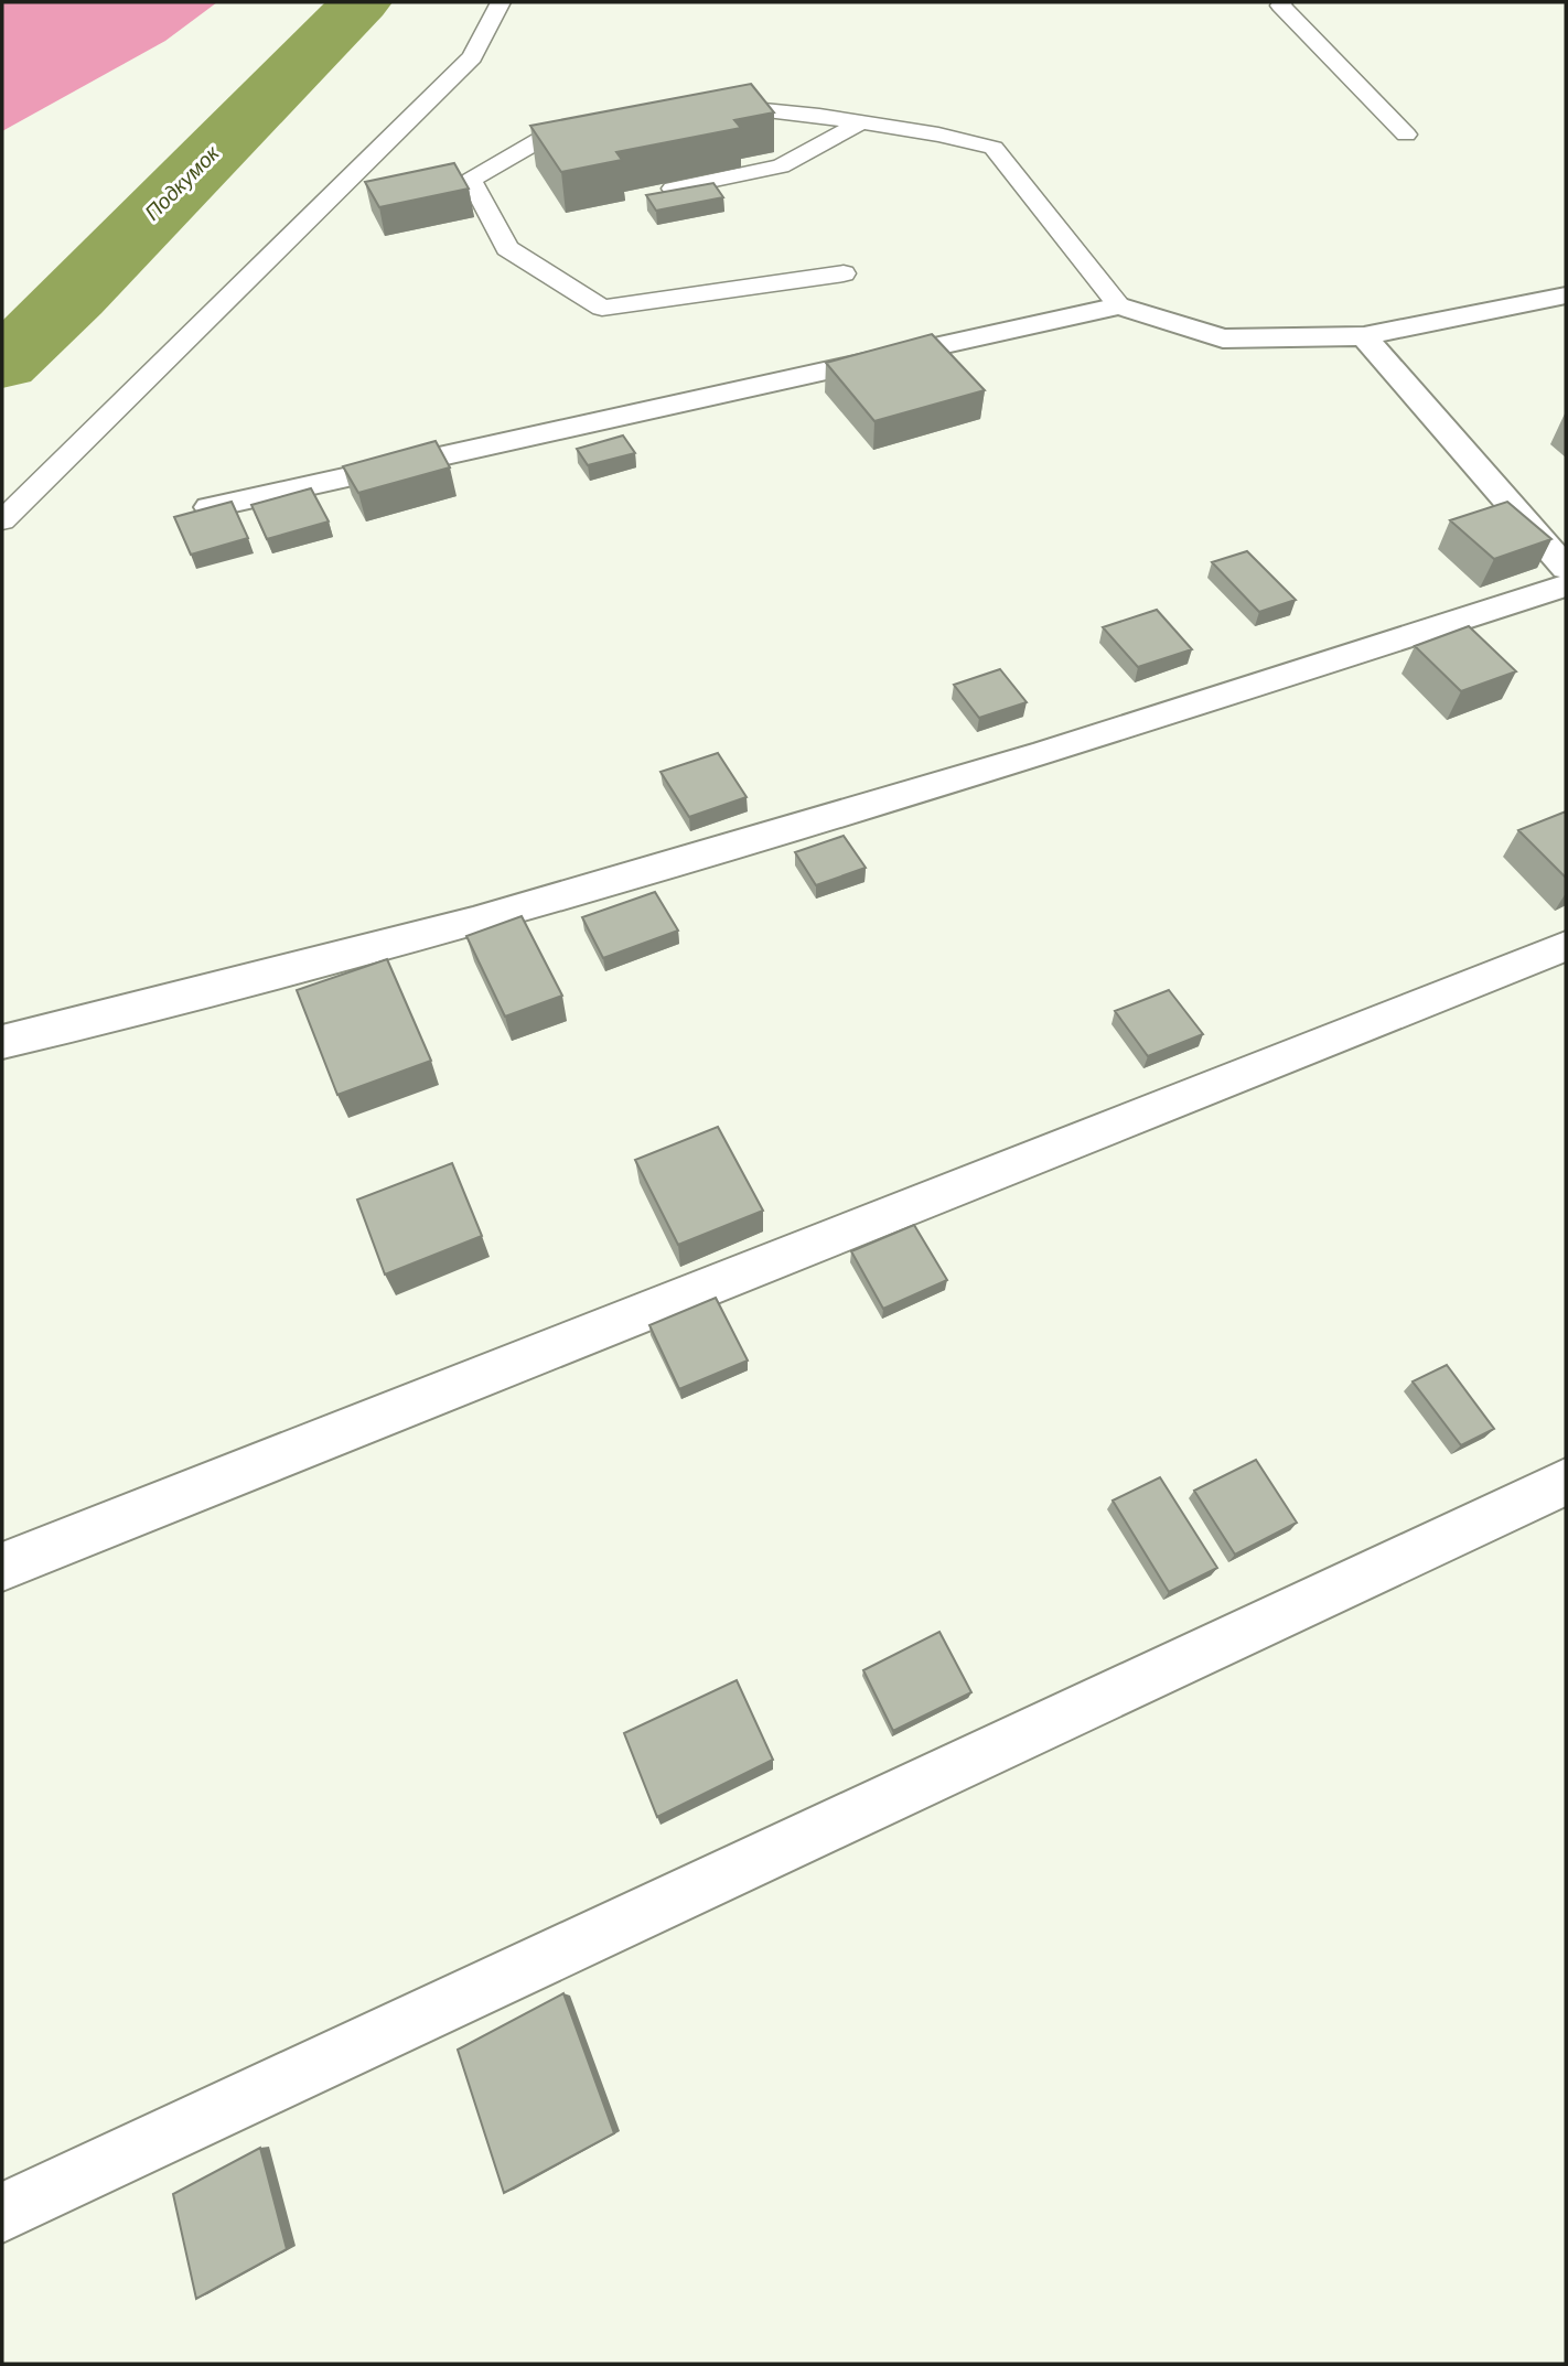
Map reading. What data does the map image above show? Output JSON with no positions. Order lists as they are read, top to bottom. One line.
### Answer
{"water":["Подкумок"]}
